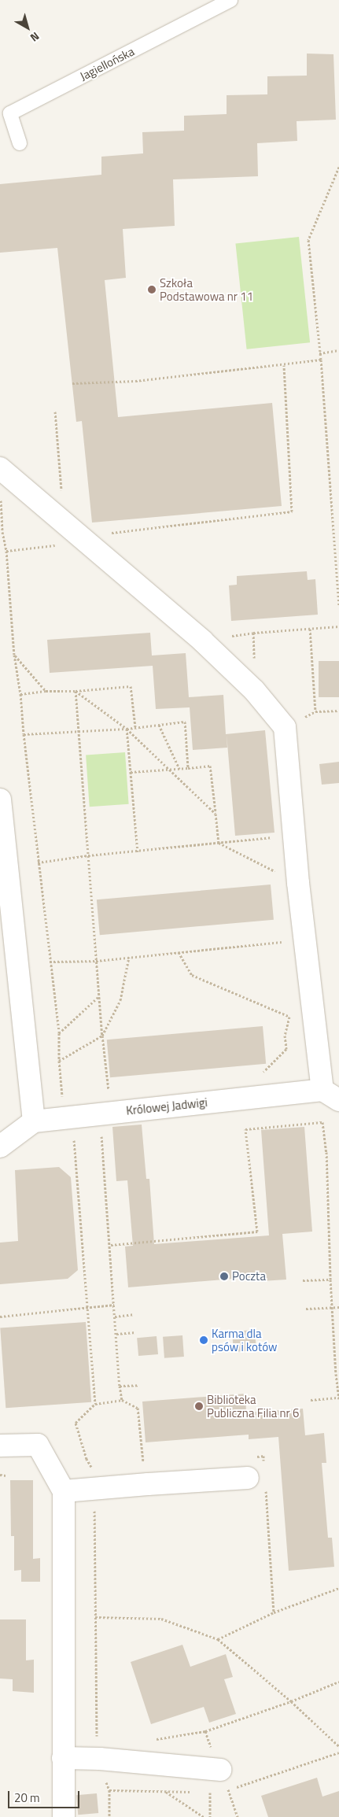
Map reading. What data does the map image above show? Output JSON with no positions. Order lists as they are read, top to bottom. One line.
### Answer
{"streets":{"street":["Królowej Jadwigi"],"lane":["Jagiellońska"]},"places":["Szkoła Podstawowa nr 11","Poczta","Karma dla psów i kotów","Biblioteka Publiczna Filia nr 6"],"scale_bar":"20 m","north":"bottom right"}
